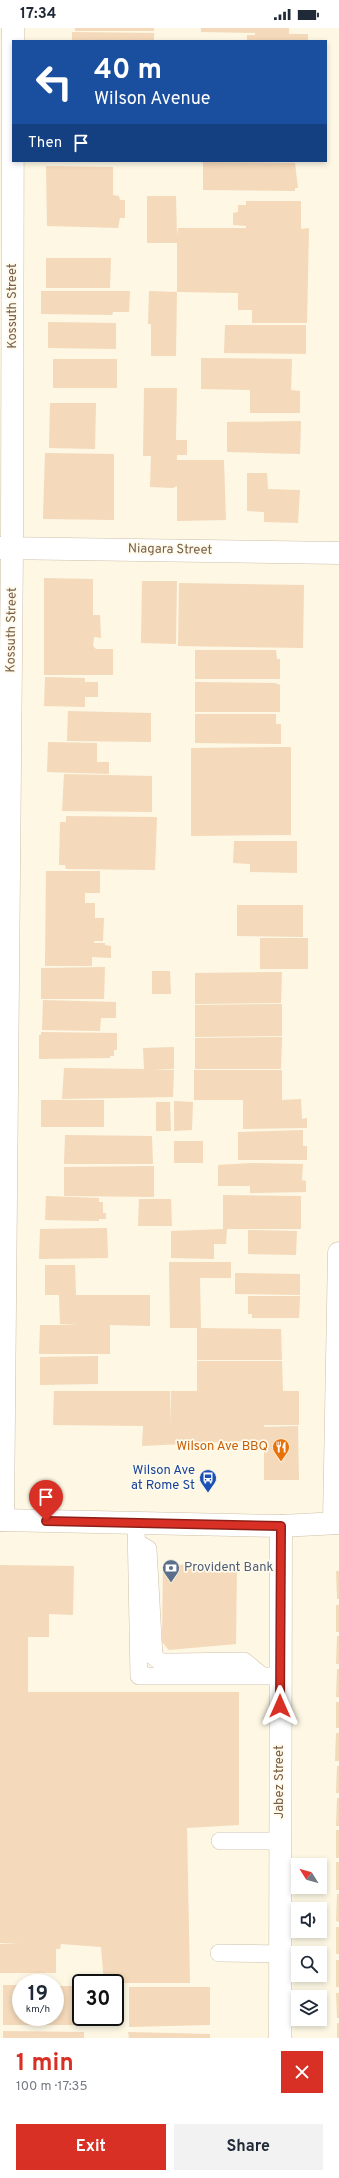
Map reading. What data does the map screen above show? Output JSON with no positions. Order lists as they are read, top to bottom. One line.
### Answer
{"streets":{"street":["Kossuth Street","Niagara Street","Jabez Street"]},"crossings":[["Kossuth Street","Niagara Street"]],"places":{"restaurant":["Wilson Ave BBQ"],"bus stop":["Wilson Ave at Rome St"],"bank":["Provident Bank"]},"north":"top left","page":{"status":"17:34","turn":["40 m","Wilson Avenue"],"then":"Then","speed":"19 km/h","limit":"30","heading":["1 min","100 m · 17:35"],"buttons":["Exit","Share"]}}
